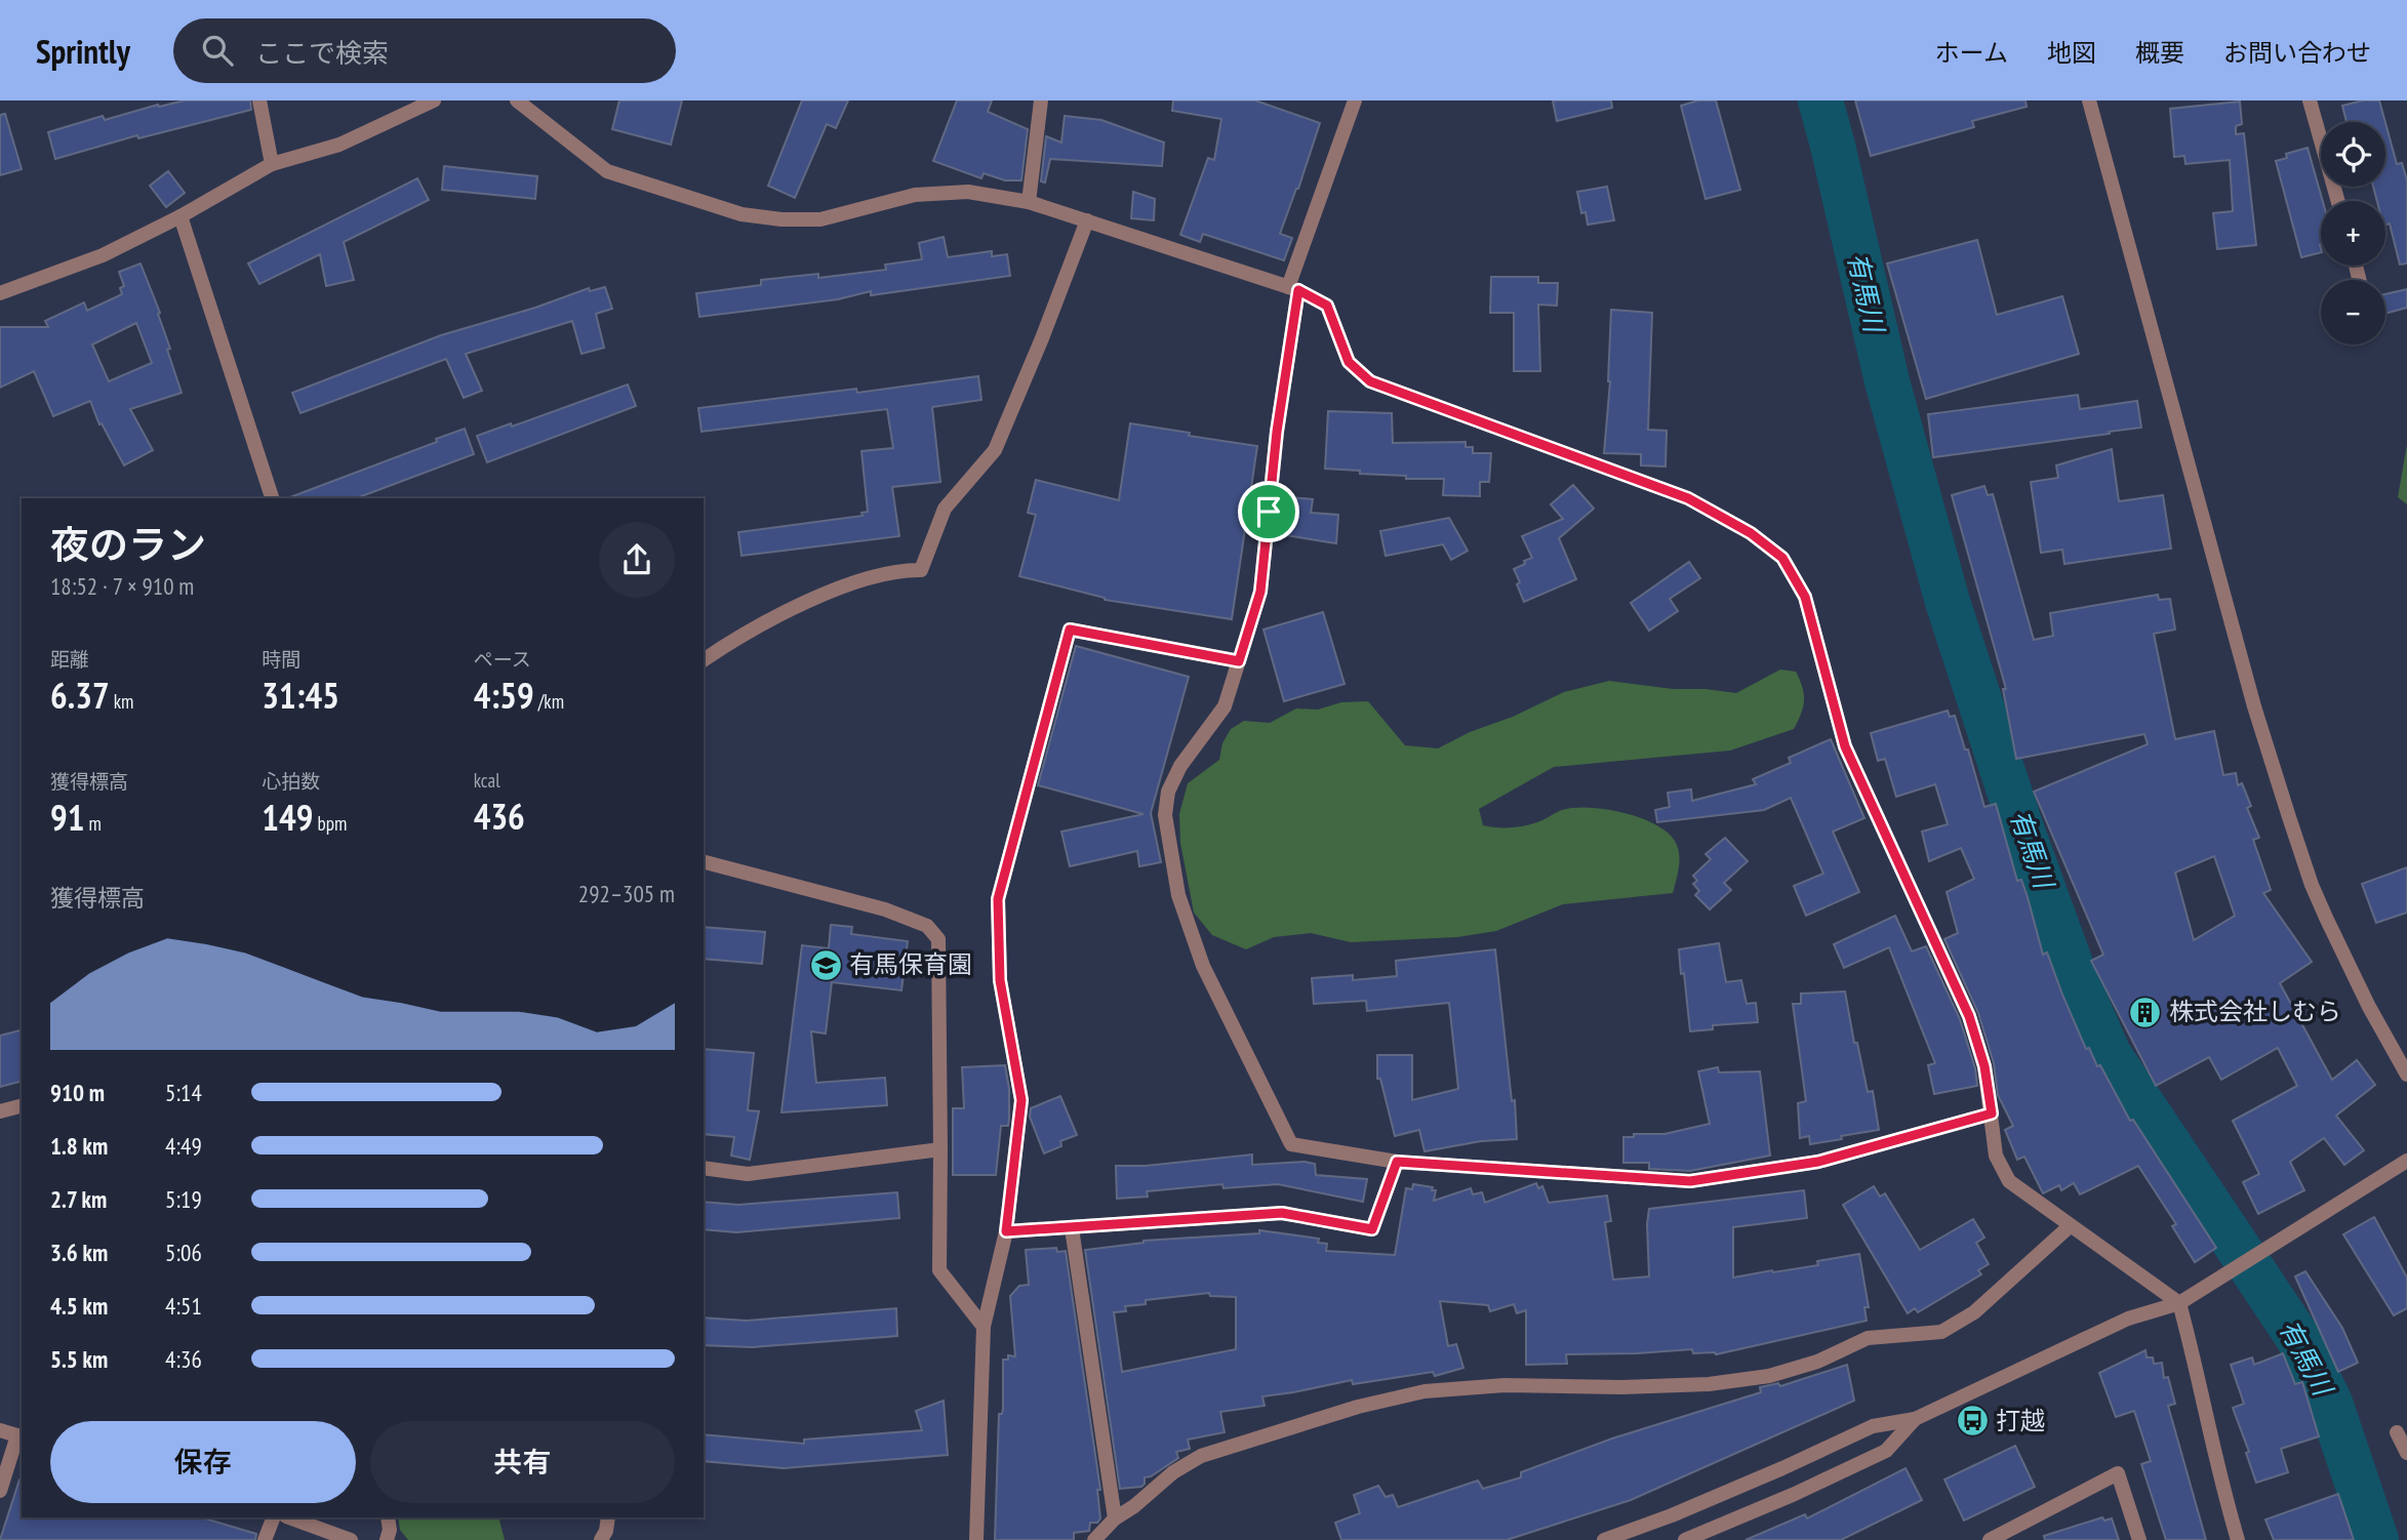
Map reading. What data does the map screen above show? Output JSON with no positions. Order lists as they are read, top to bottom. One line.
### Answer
{"water":["有馬川"],"places":{"school or university":["有馬保育園"],"building":["株式会社しむら"],"bus stop":["打越"]},"page":{"header":"Sprintly","search":"ここで検索","nav":["ホーム","地図","概要","お問い合わせ"],"map_buttons":["+","−"],"heading":["夜のラン","18:52 · 7 × 910 m"],"stats":[["距離","6.37 km"],["時間","31:45"],["ペース","4:59 /km"],["獲得標高","91 m"],["心拍数","149 bpm"],["kcal","436"]],"chart":["獲得標高","292–305 m"],"list":[{"name":"910 m","note":"5:14"},{"name":"1.8 km","note":"4:49"},{"name":"2.7 km","note":"5:19"},{"name":"3.6 km","note":"5:06"},{"name":"4.5 km","note":"4:51"},{"name":"5.5 km","note":"4:36"}],"buttons":["保存","共有"]}}
